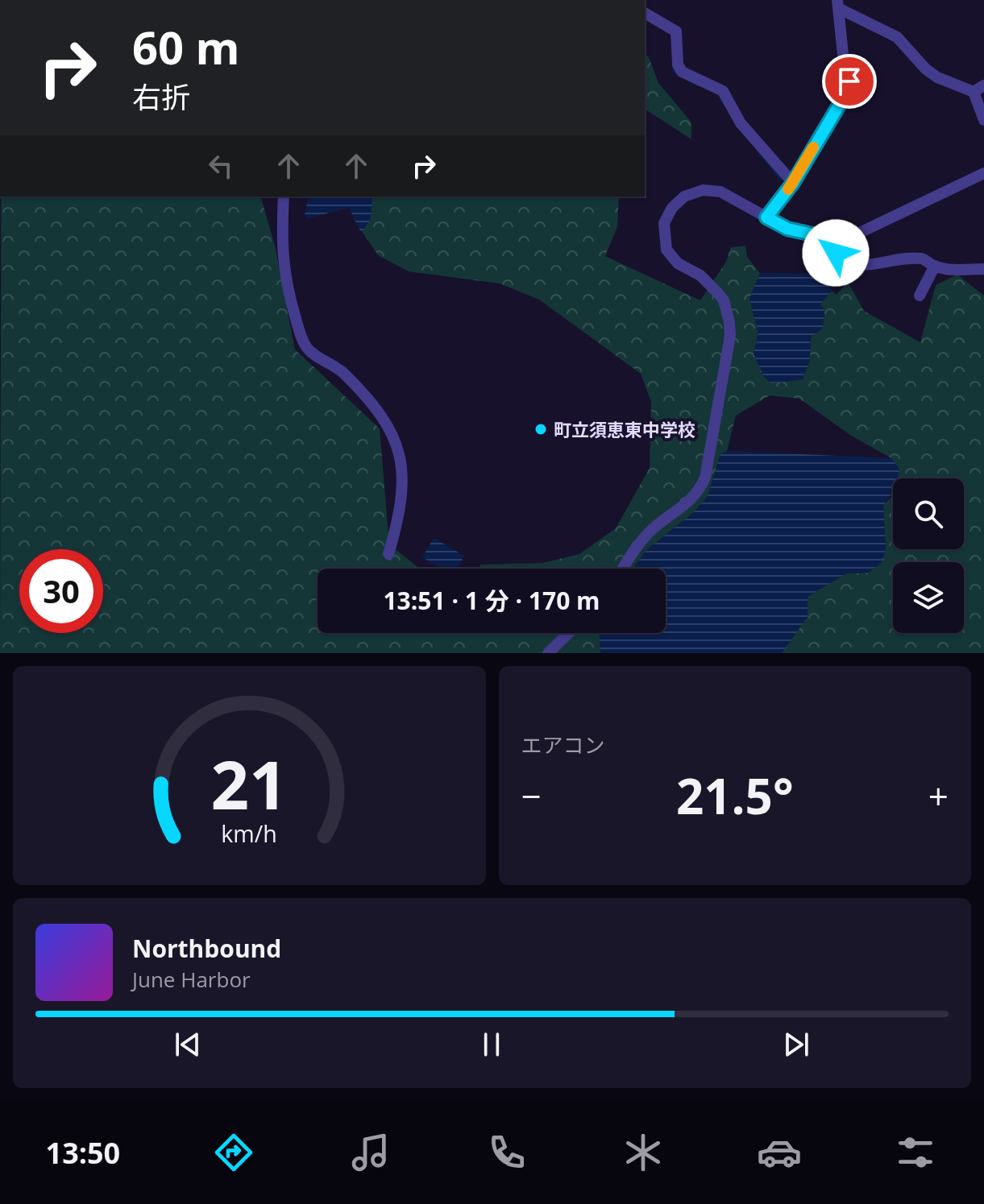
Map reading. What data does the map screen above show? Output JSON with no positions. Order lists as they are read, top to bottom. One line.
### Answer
{"places":["町立須恵東中学校"],"page":{"turn":["60 m","右折"],"limit":"30","trip":"13:51 · 1 分 · 170 m","tile":"エアコン","heat":["−","21.5°","+"],"song":["Northbound","June Harbor"],"tabs":"13:50","gauge":["21","km/h"]}}
